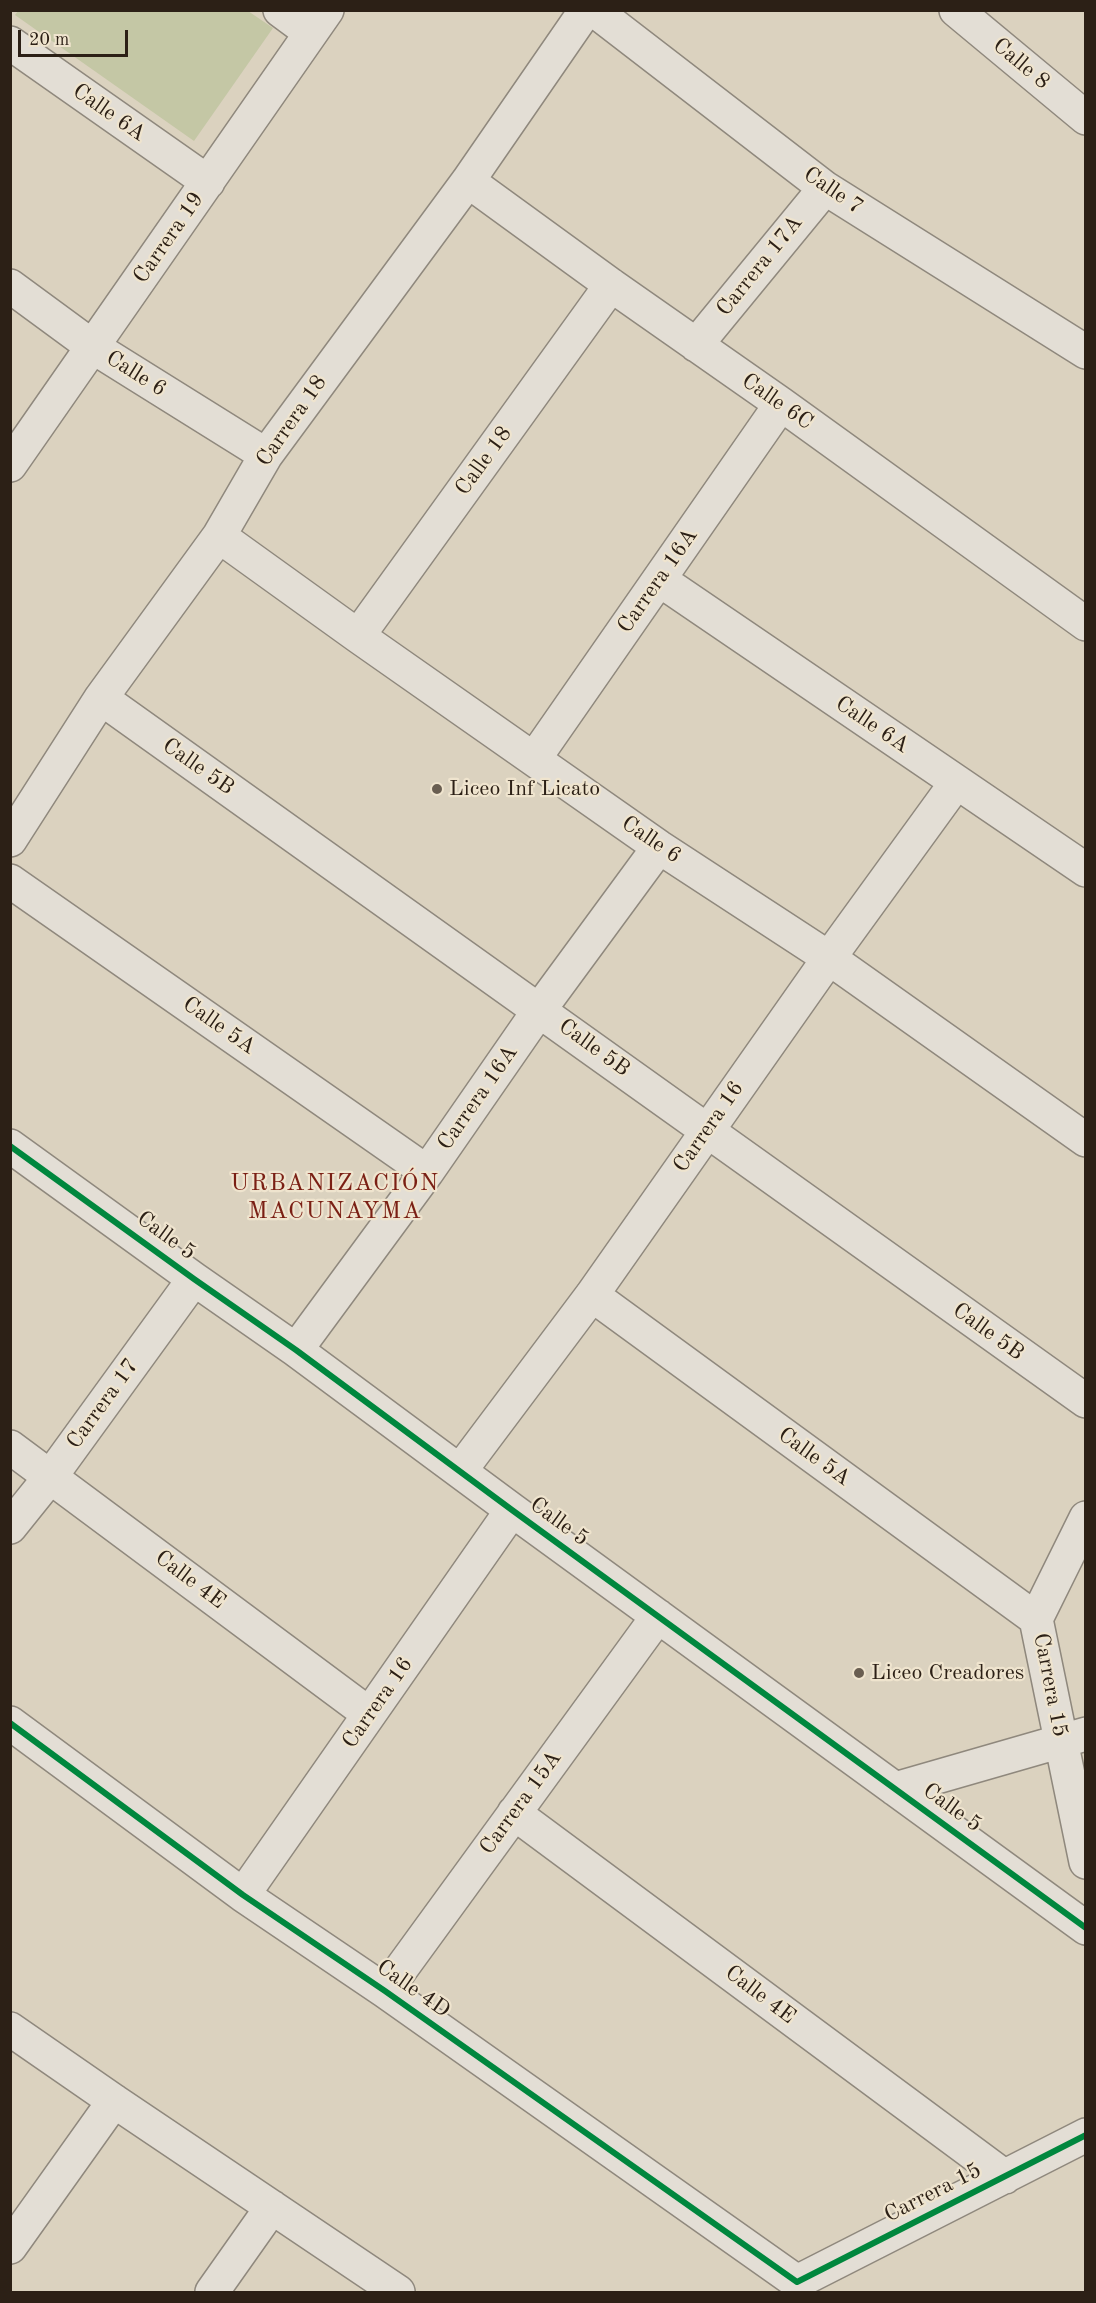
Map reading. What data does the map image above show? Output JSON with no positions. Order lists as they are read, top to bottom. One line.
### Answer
{"streets":{"street":["Calle 8","Calle 6A","Calle 7","Carrera 19","Carrera 17A","Calle 6","Calle 6C","Carrera 18","Calle 18","Carrera 16A","Calle 5B","Calle 5A","Carrera 16","Calle 5","Carrera 17","Calle 4E","Carrera 15","Carrera 15A","Calle 4D"]},"crossings":[["Calle 6A","Carrera 19"],["Calle 6A","Carrera 16A"],["Calle 6A","Carrera 16"],["Calle 7","Carrera 17A"],["Carrera 19","Calle 6"],["Carrera 17A","Calle 6C"],["Calle 6","Carrera 18"],["Calle 6","Calle 18"],["Calle 6","Carrera 16A"],["Calle 6","Carrera 16"],["Calle 6C","Carrera 18"],["Calle 6C","Calle 18"],["Calle 6C","Carrera 16A"],["Carrera 18","Calle 5B"],["Carrera 16A","Calle 5B"],["Carrera 16A","Calle 5A"],["Carrera 16A","Calle 5"],["Calle 5B","Carrera 16"],["Calle 5A","Carrera 16"],["Calle 5A","Carrera 15"],["Carrera 16","Calle 5"],["Carrera 16","Calle 4E"],["Carrera 16","Calle 4D"],["Calle 5","Carrera 17"],["Calle 5","Carrera 15A"],["Carrera 17","Calle 4E"],["Calle 4E","Carrera 15"],["Calle 4E","Carrera 15A"],["Carrera 15","Calle 4D"],["Carrera 15A","Calle 4D"]],"districts":["URBANIZACIÓN MACUNAYMA"],"places":["Liceo Inf Licato","Liceo Creadores"],"scale_bar":"20 m"}
